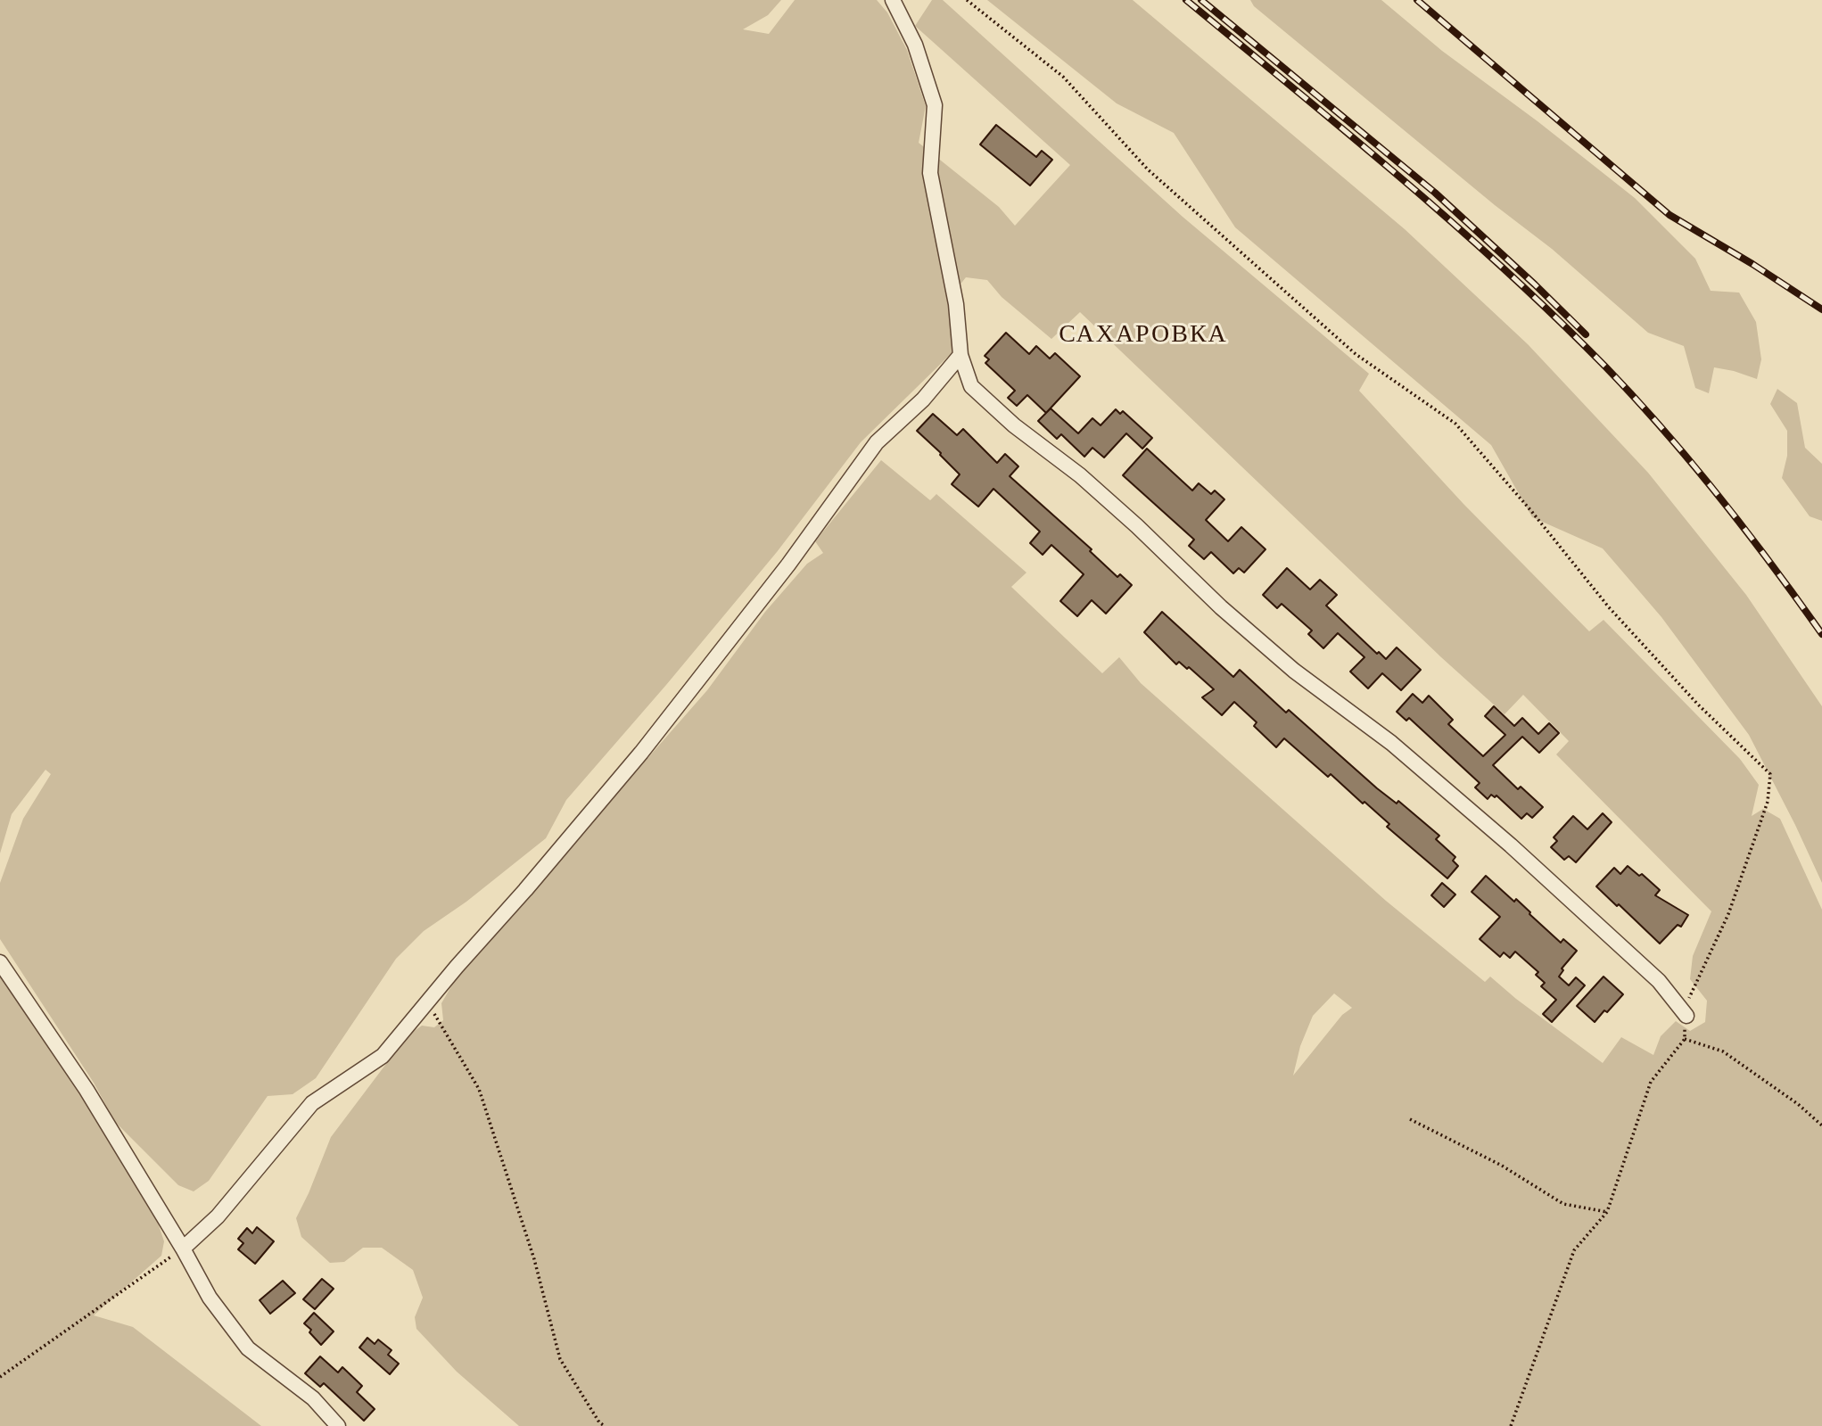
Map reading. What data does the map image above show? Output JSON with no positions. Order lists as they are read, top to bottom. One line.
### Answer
{"districts":["САХАРОВКА"]}
